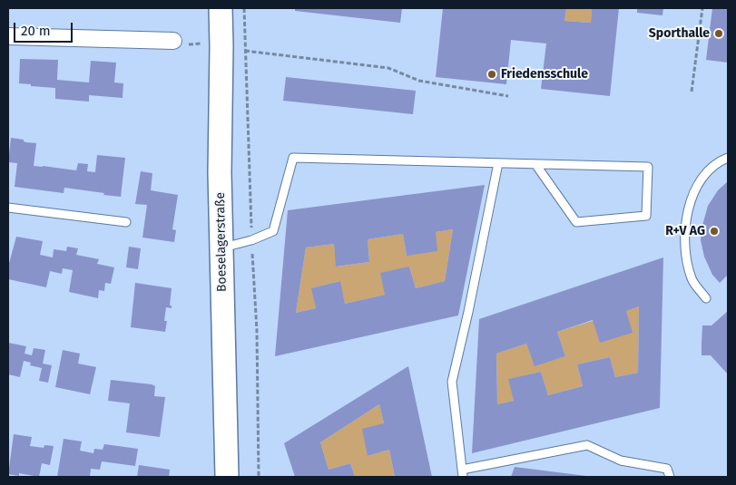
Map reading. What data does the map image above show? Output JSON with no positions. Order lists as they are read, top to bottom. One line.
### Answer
{"streets":{"street":["Boeselagerstraße"]},"places":["Sporthalle","Friedensschule","R+V AG"],"scale_bar":"20 m"}
